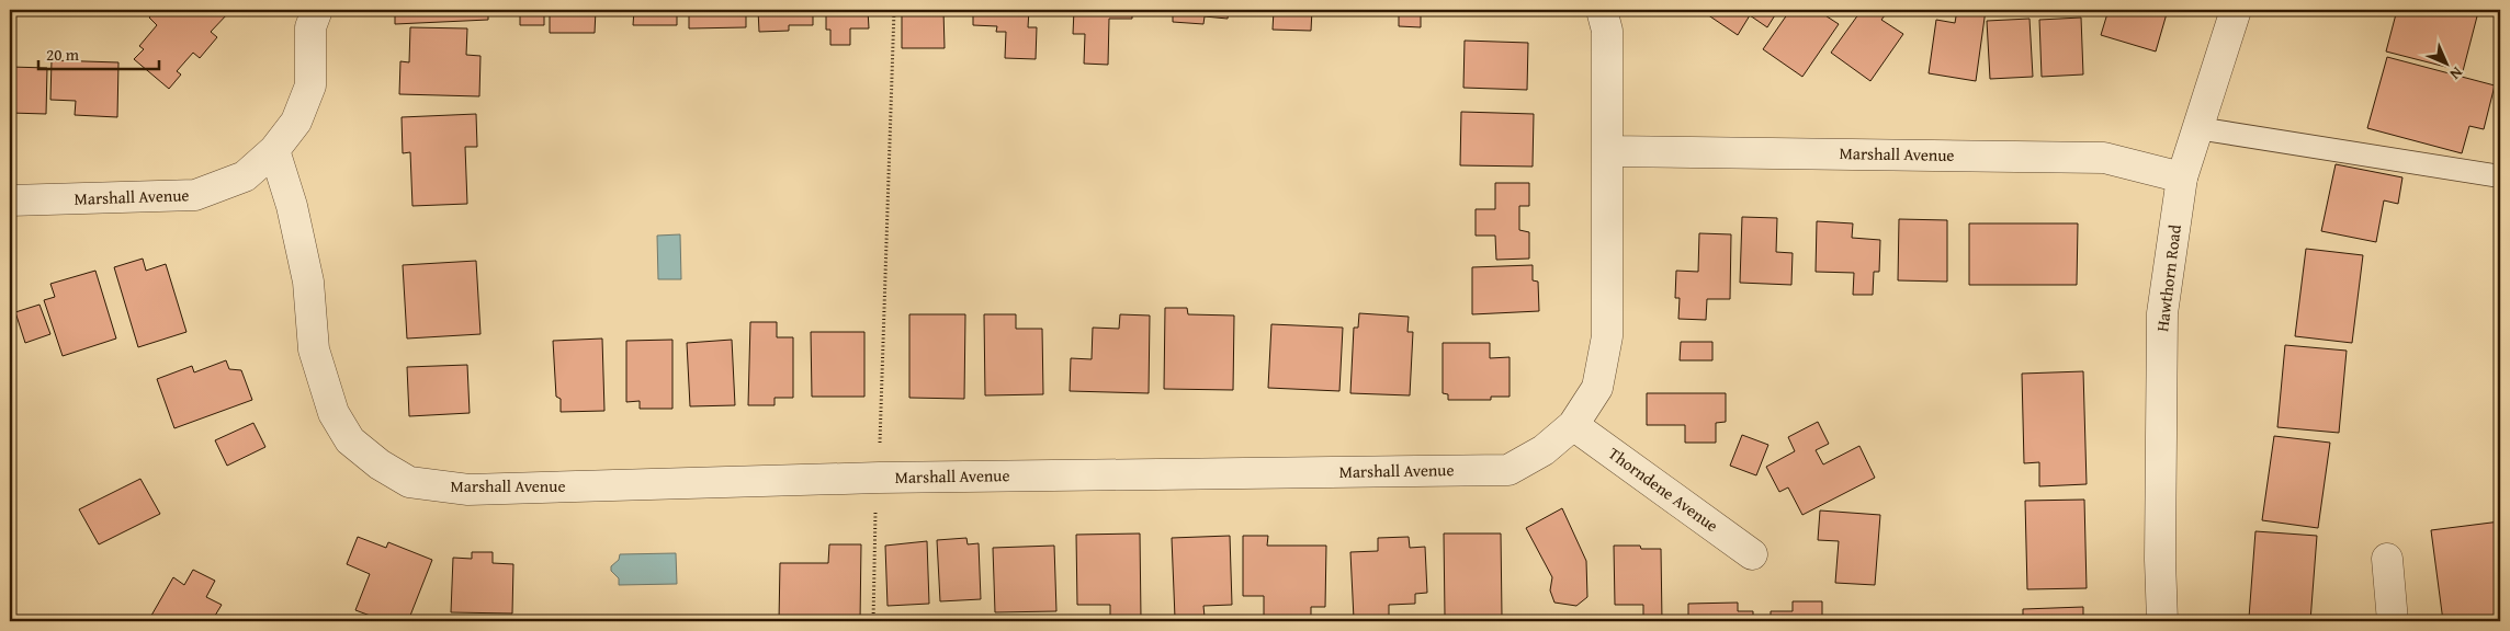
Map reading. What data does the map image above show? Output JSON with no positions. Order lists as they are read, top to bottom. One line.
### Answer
{"streets":{"street":["Marshall Avenue","Hawthorn Road","Thorndene Avenue"]},"crossings":[["Marshall Avenue","Hawthorn Road"],["Marshall Avenue","Thorndene Avenue"]],"scale_bar":"20 m","north":"bottom right"}
